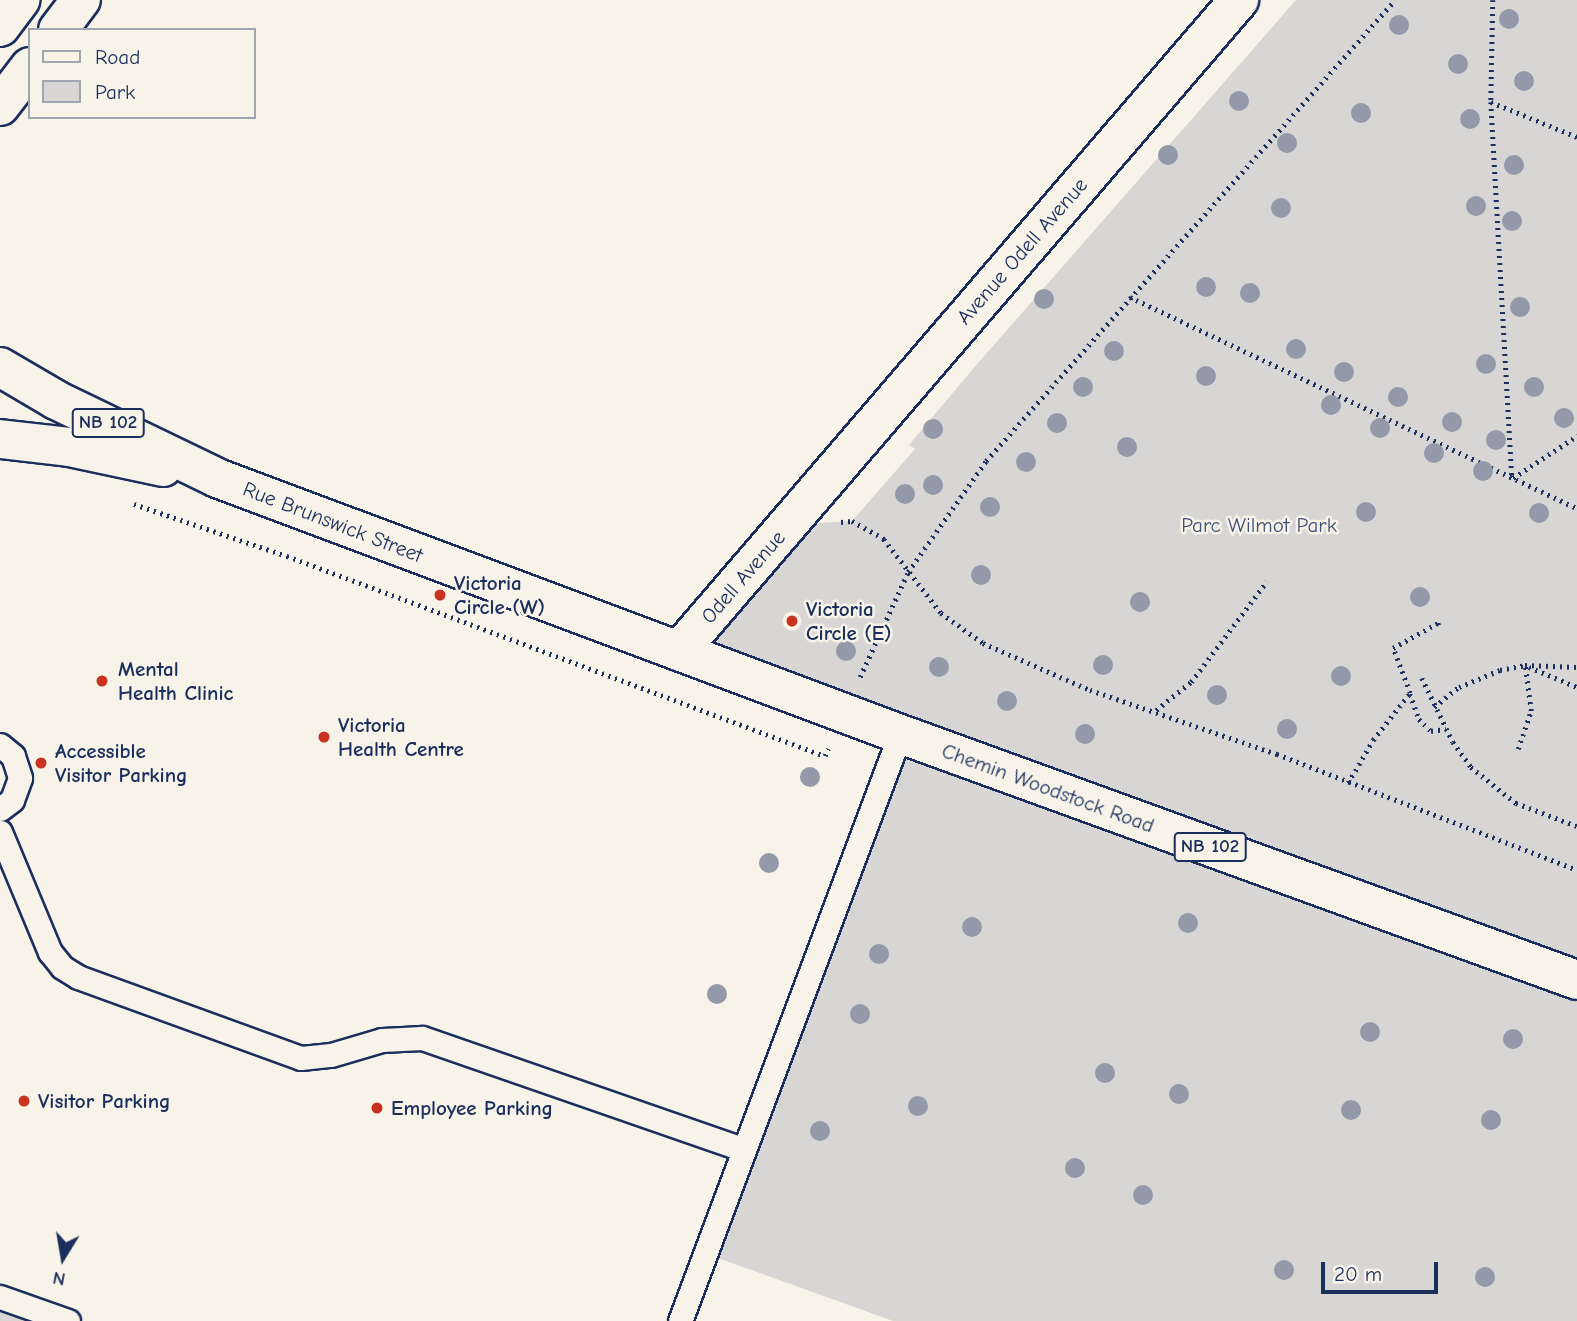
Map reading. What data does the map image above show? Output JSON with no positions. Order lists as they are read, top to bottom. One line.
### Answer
{"streets":{"main road":["Avenue Odell Avenue","NB 102","Rue Brunswick Street","Odell Avenue","Chemin Woodstock Road"]},"crossings":[["Avenue Odell Avenue","Odell Avenue"],["NB 102","Rue Brunswick Street"],["Rue Brunswick Street","Odell Avenue"],["Rue Brunswick Street","Chemin Woodstock Road"],["Odell Avenue","Chemin Woodstock Road"]],"parks":["Parc Wilmot Park"],"places":["Victoria Circle (W)","Victoria Circle (E)","Mental Health Clinic","Victoria Health Centre","Accessible Visitor Parking","Visitor Parking","Employee Parking"],"legend":["Road","Park"],"scale_bar":"20 m","north":"bottom"}
